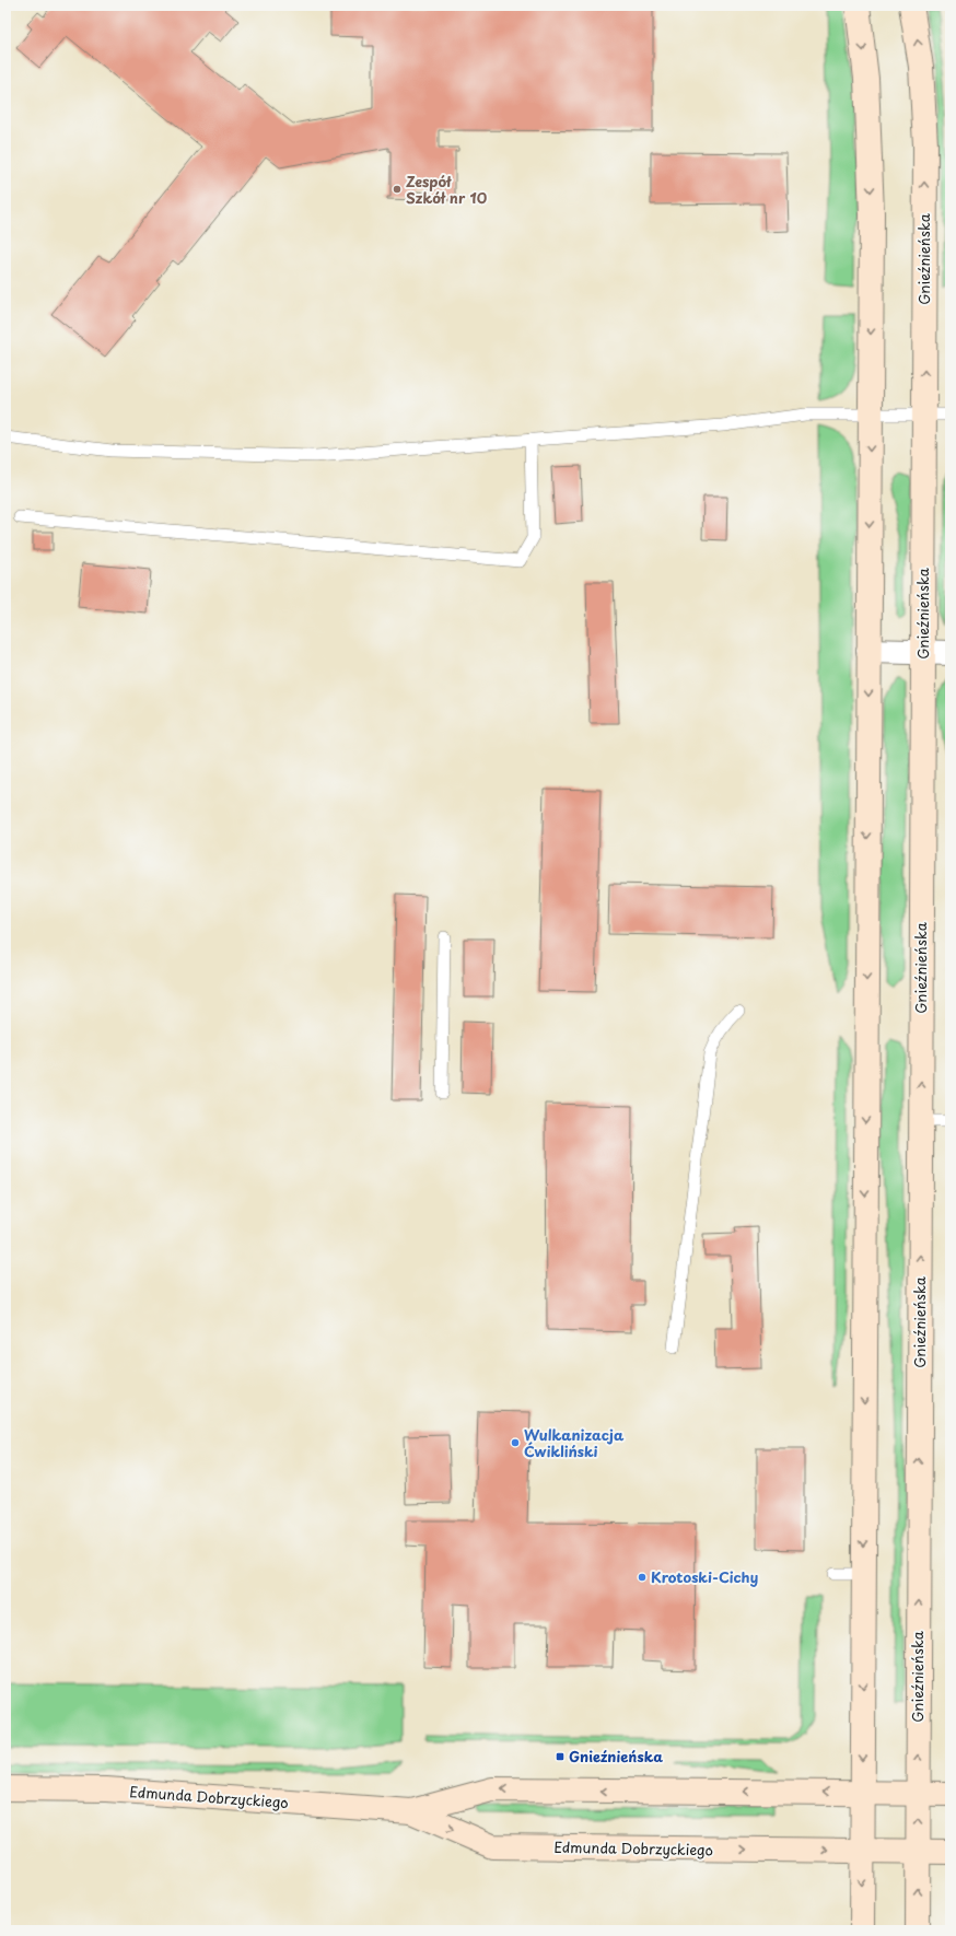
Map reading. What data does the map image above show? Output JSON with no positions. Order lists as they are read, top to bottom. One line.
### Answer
{"streets":{"street":["Gnieźnieńska","Edmunda Dobrzyckiego"]},"crossings":[["Gnieźnieńska","Edmunda Dobrzyckiego"]],"places":{"other":["Zespół Szkół nr 10","Wulkanizacja Ćwikliński","Krotoski-Cichy"],"transit":["Gnieźnieńska"]}}
